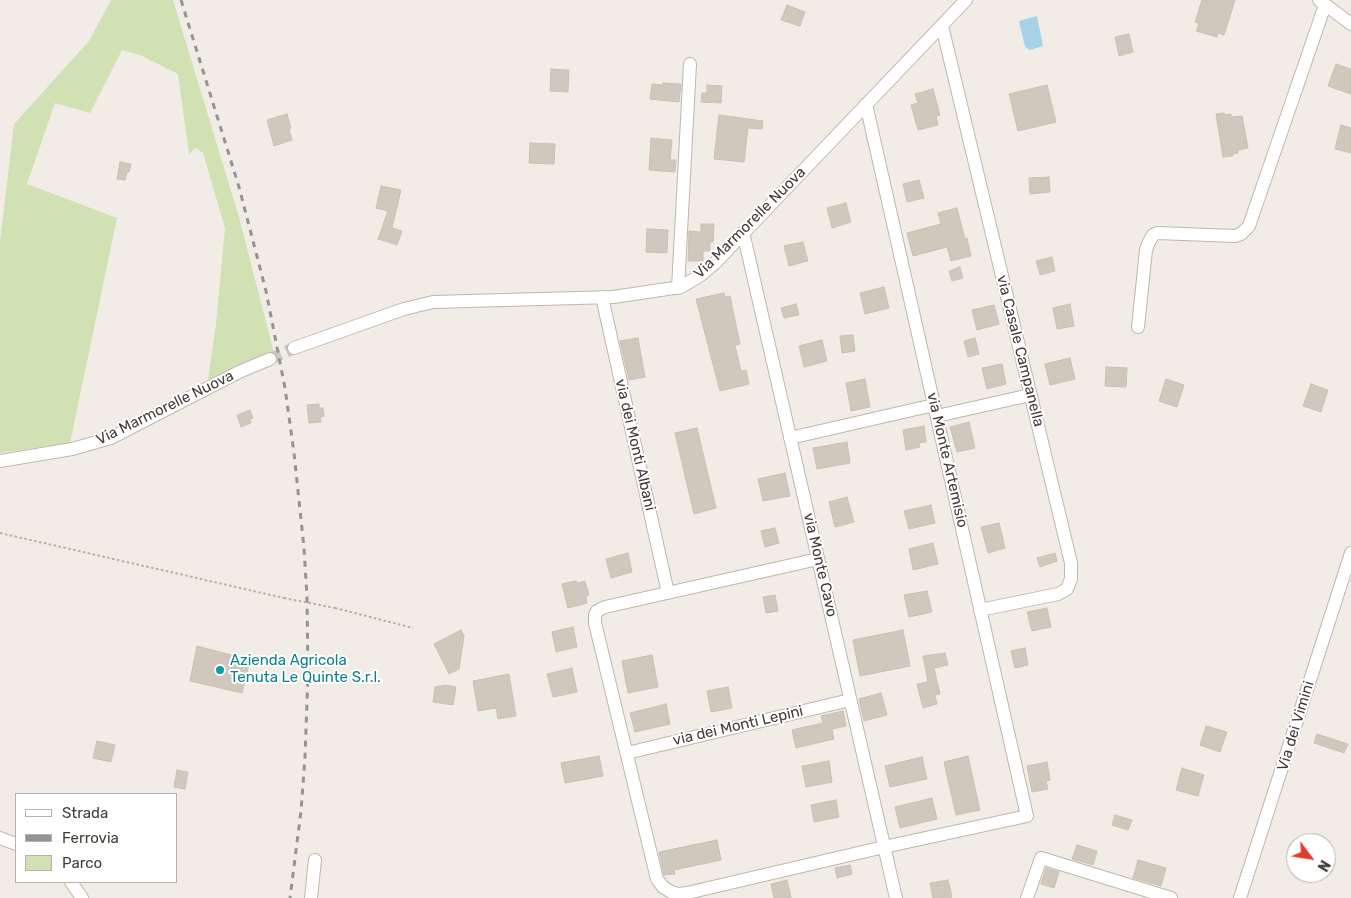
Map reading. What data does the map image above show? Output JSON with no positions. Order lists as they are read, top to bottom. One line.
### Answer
{"streets":{"street":["Via Marmorelle Nuova","via Casale Campanella","via dei Monti Albani","via Monte Artemisio","via Monte Cavo","via dei Monti Lepini","Via dei Vimini"]},"crossings":[["Via Marmorelle Nuova","via Casale Campanella"],["Via Marmorelle Nuova","via dei Monti Albani"],["Via Marmorelle Nuova","via Monte Artemisio"],["Via Marmorelle Nuova","via Monte Cavo"],["via Casale Campanella","via Monte Artemisio"],["via Monte Artemisio","via Monte Cavo"],["via Monte Cavo","via dei Monti Lepini"]],"places":["Azienda Agricola Tenuta Le Quinte S.r.l."],"legend":["Strada","Ferrovia","Parco"],"north":"bottom right"}
